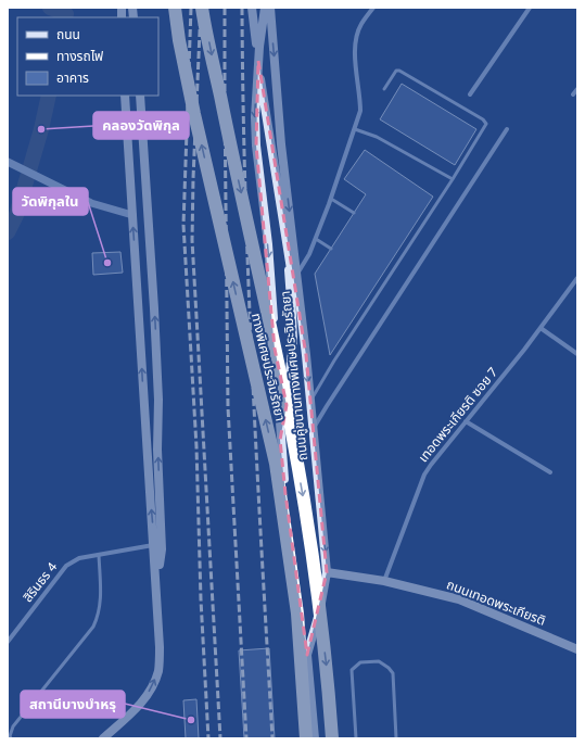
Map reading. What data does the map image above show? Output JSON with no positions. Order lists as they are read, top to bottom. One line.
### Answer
{"streets":{"highway":["ทางพิเศษประจิมรัถยา"],"main road":["ถนนคู่ขนานทางพิเศษประจิมรัถยา","ถนนเทอดพระเกียรติ"],"street":["เทอดพระเกียรติ ซอย 7","สิรินธร 4"]},"crossings":[["ถนนคู่ขนานทางพิเศษประจิมรัถยา","ถนนเทอดพระเกียรติ"],["เทอดพระเกียรติ ซอย 7","ถนนเทอดพระเกียรติ"]],"places":["คลองวัดพิกุล","วัดพิกุลใน","สถานีบางบำหรุ"],"legend":["ถนน","ทางรถไฟ","อาคาร"]}
